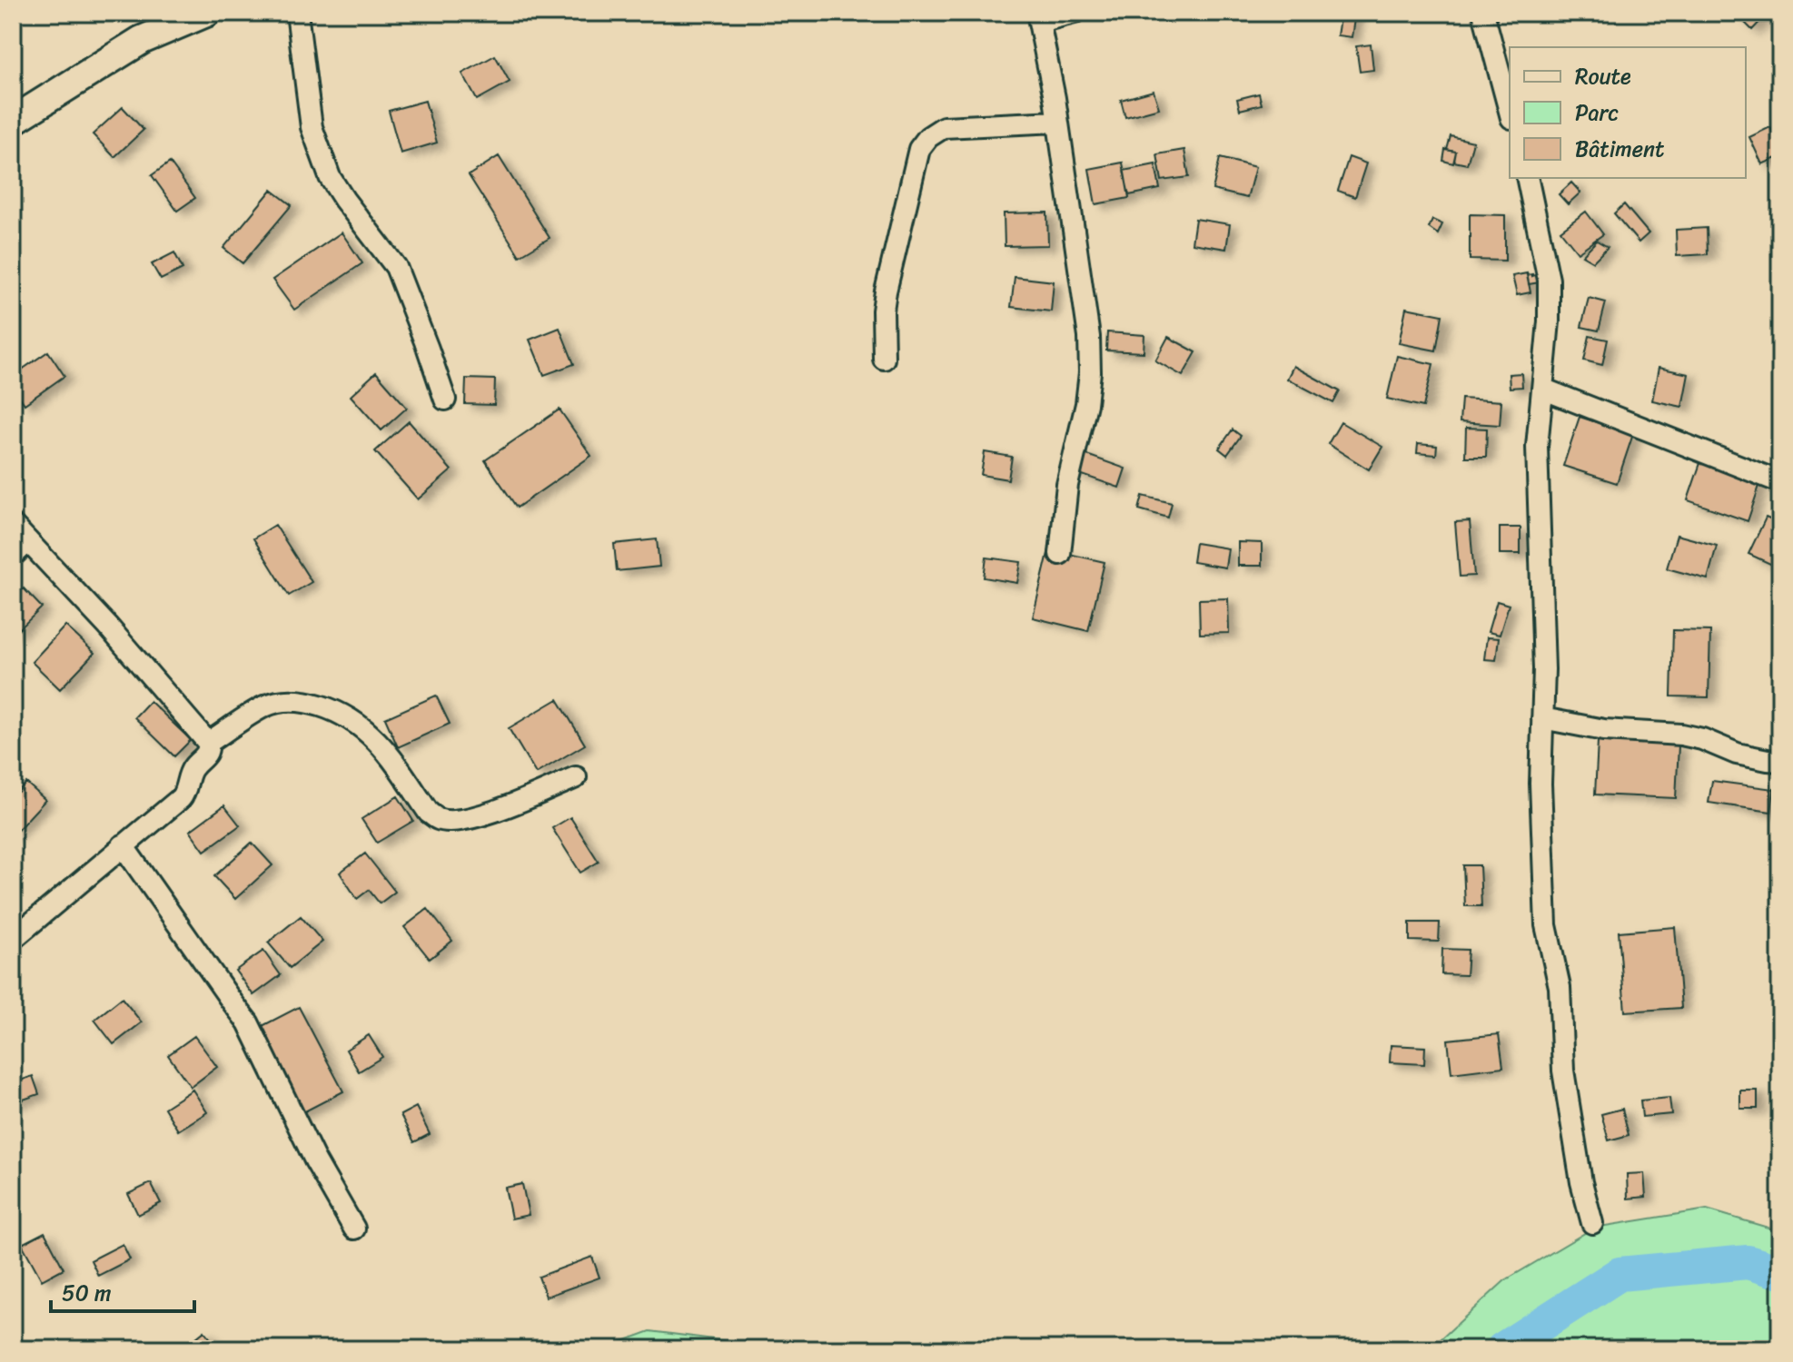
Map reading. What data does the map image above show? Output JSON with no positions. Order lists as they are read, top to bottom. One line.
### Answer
{"legend":["Route","Parc","Bâtiment"],"scale_bar":"50 m"}
